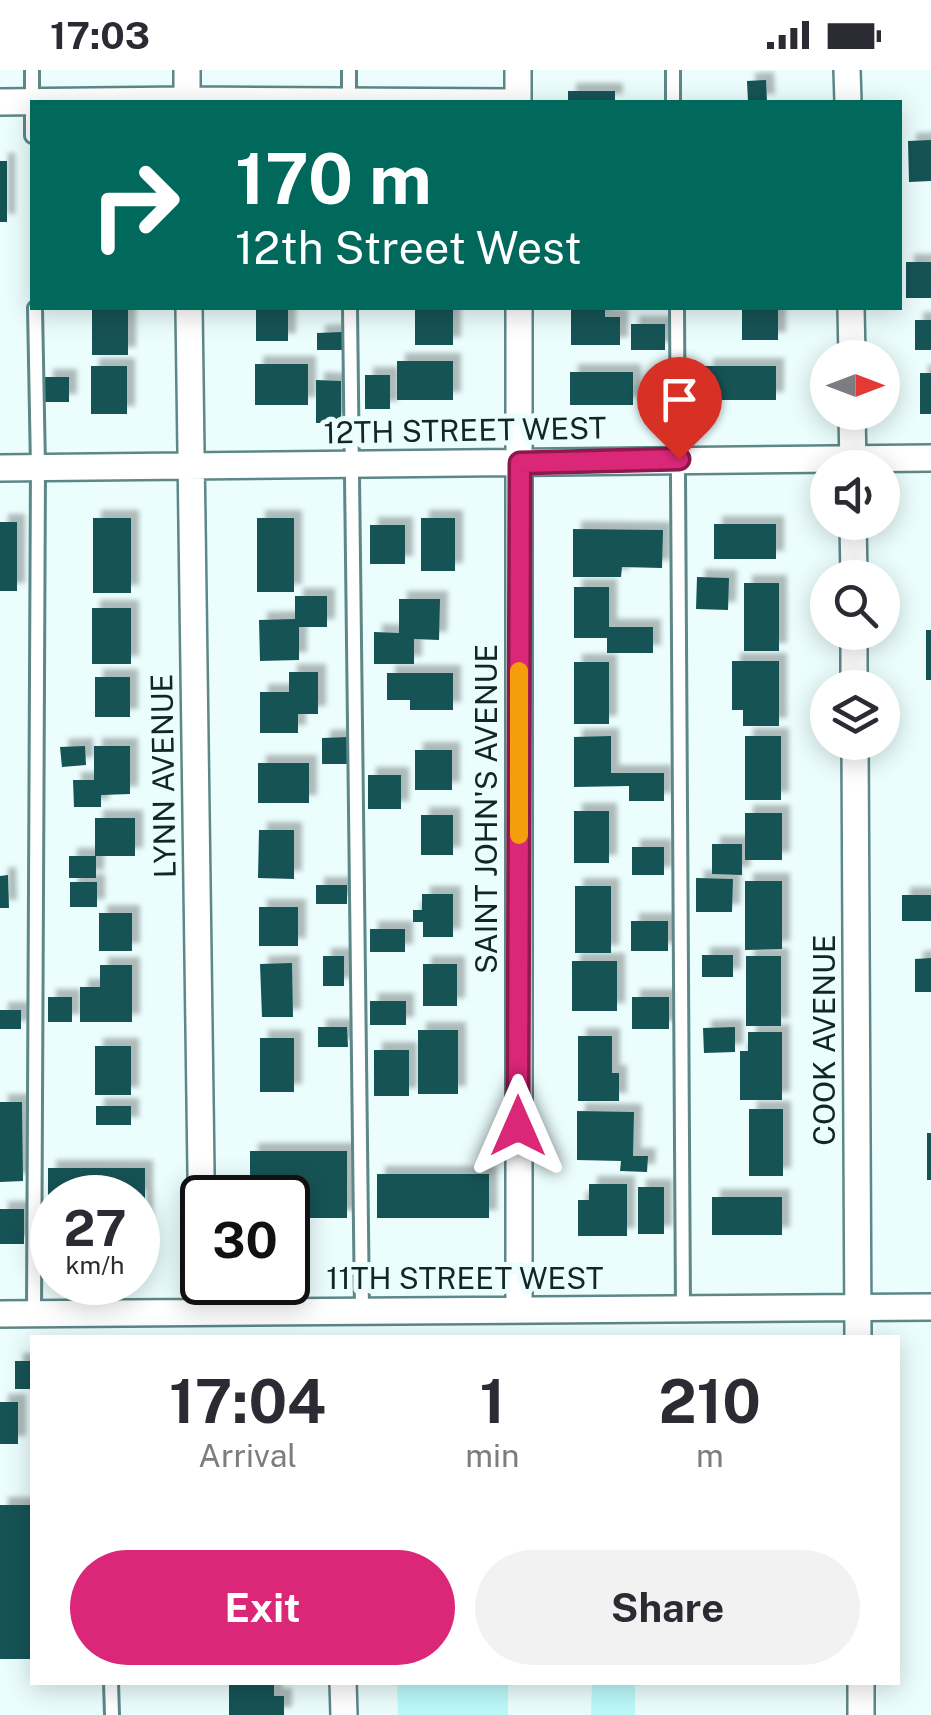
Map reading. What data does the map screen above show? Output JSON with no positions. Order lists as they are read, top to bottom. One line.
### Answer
{"streets":{"street":["12TH STREET WEST","LYNN AVENUE","SAINT JOHN'S AVENUE","COOK AVENUE","11TH STREET WEST"]},"crossings":[["12TH STREET WEST","LYNN AVENUE"],["12TH STREET WEST","SAINT JOHN'S AVENUE"],["SAINT JOHN'S AVENUE","11TH STREET WEST"],["COOK AVENUE","11TH STREET WEST"]],"north":"right","page":{"status":"17:03","turn":["170 m","12th Street West"],"speed":"27 km/h","limit":"30","eta":["17:04","Arrival","1","min","210","m"],"buttons":["Exit","Share"]}}
